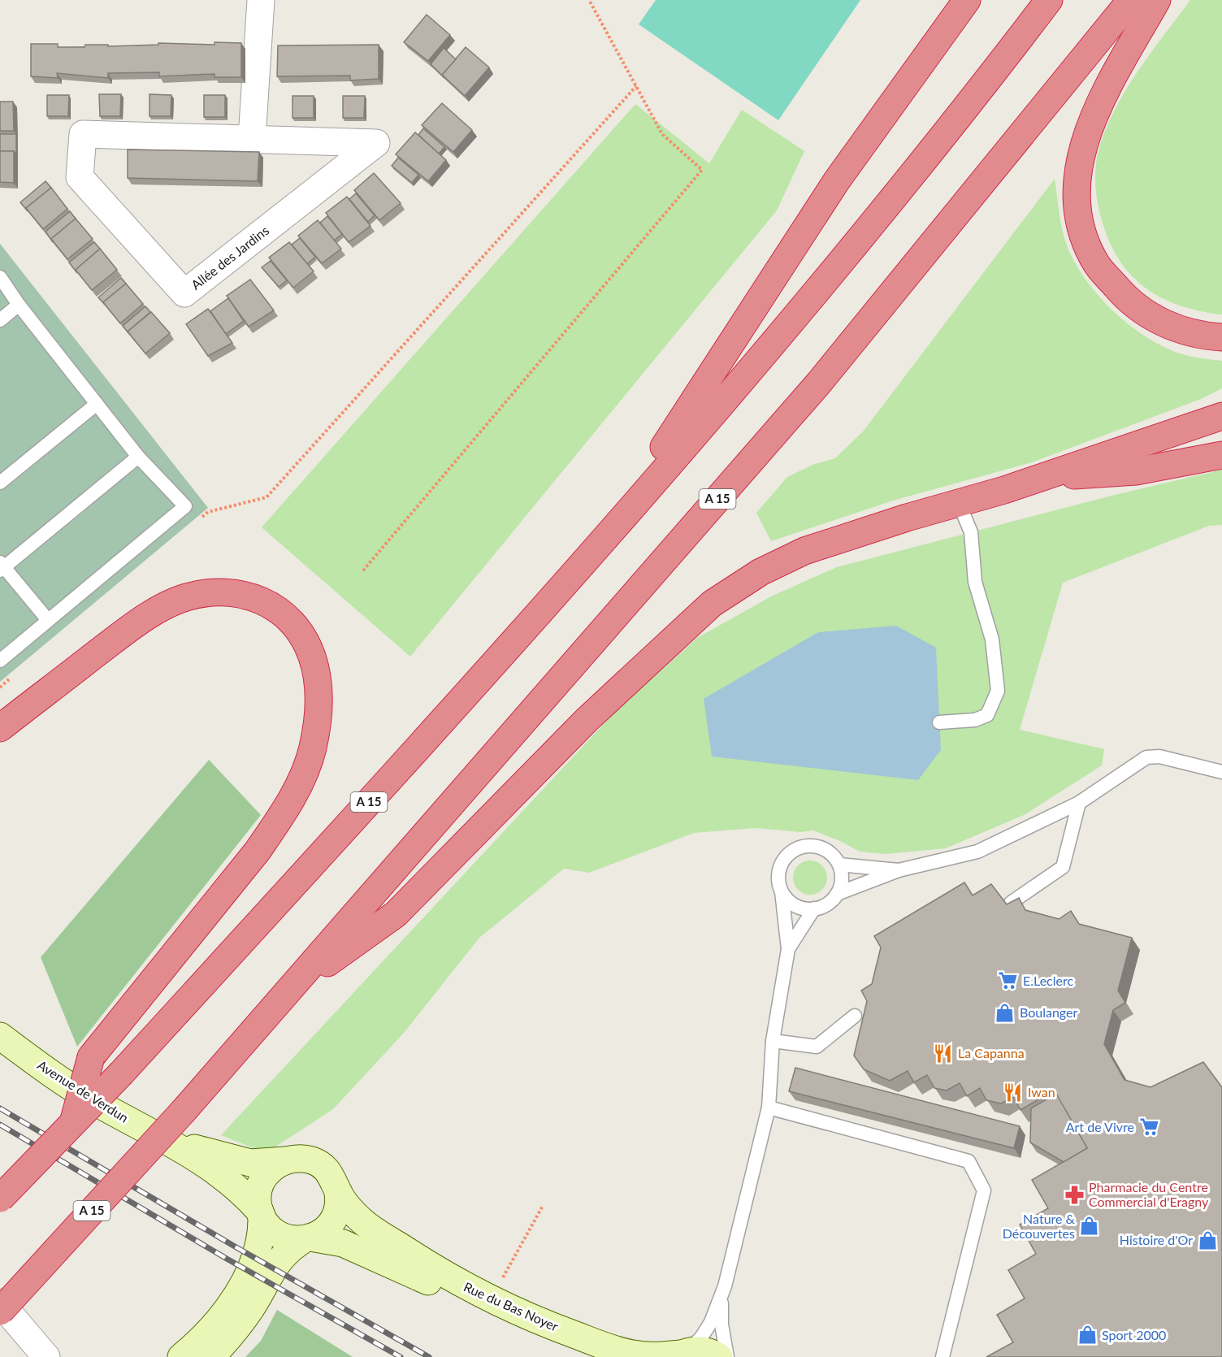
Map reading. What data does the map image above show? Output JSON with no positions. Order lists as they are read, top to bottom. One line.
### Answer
{"streets":{"highway":["A 15"],"main road":["Avenue de Verdun","Rue du Bas Noyer"],"street":["Allée des Jardins"]},"crossings":[["Avenue de Verdun","Rue du Bas Noyer"]],"places":{"supermarket":["E.Leclerc","Art de Vivre"],"shop":["Boulanger","Nature & Découvertes","Histoire d'Or","Sport 2000"],"restaurant":["La Capanna","Iwan"],"pharmacy":["Pharmacie du Centre Commercial d'Eragny"]}}
